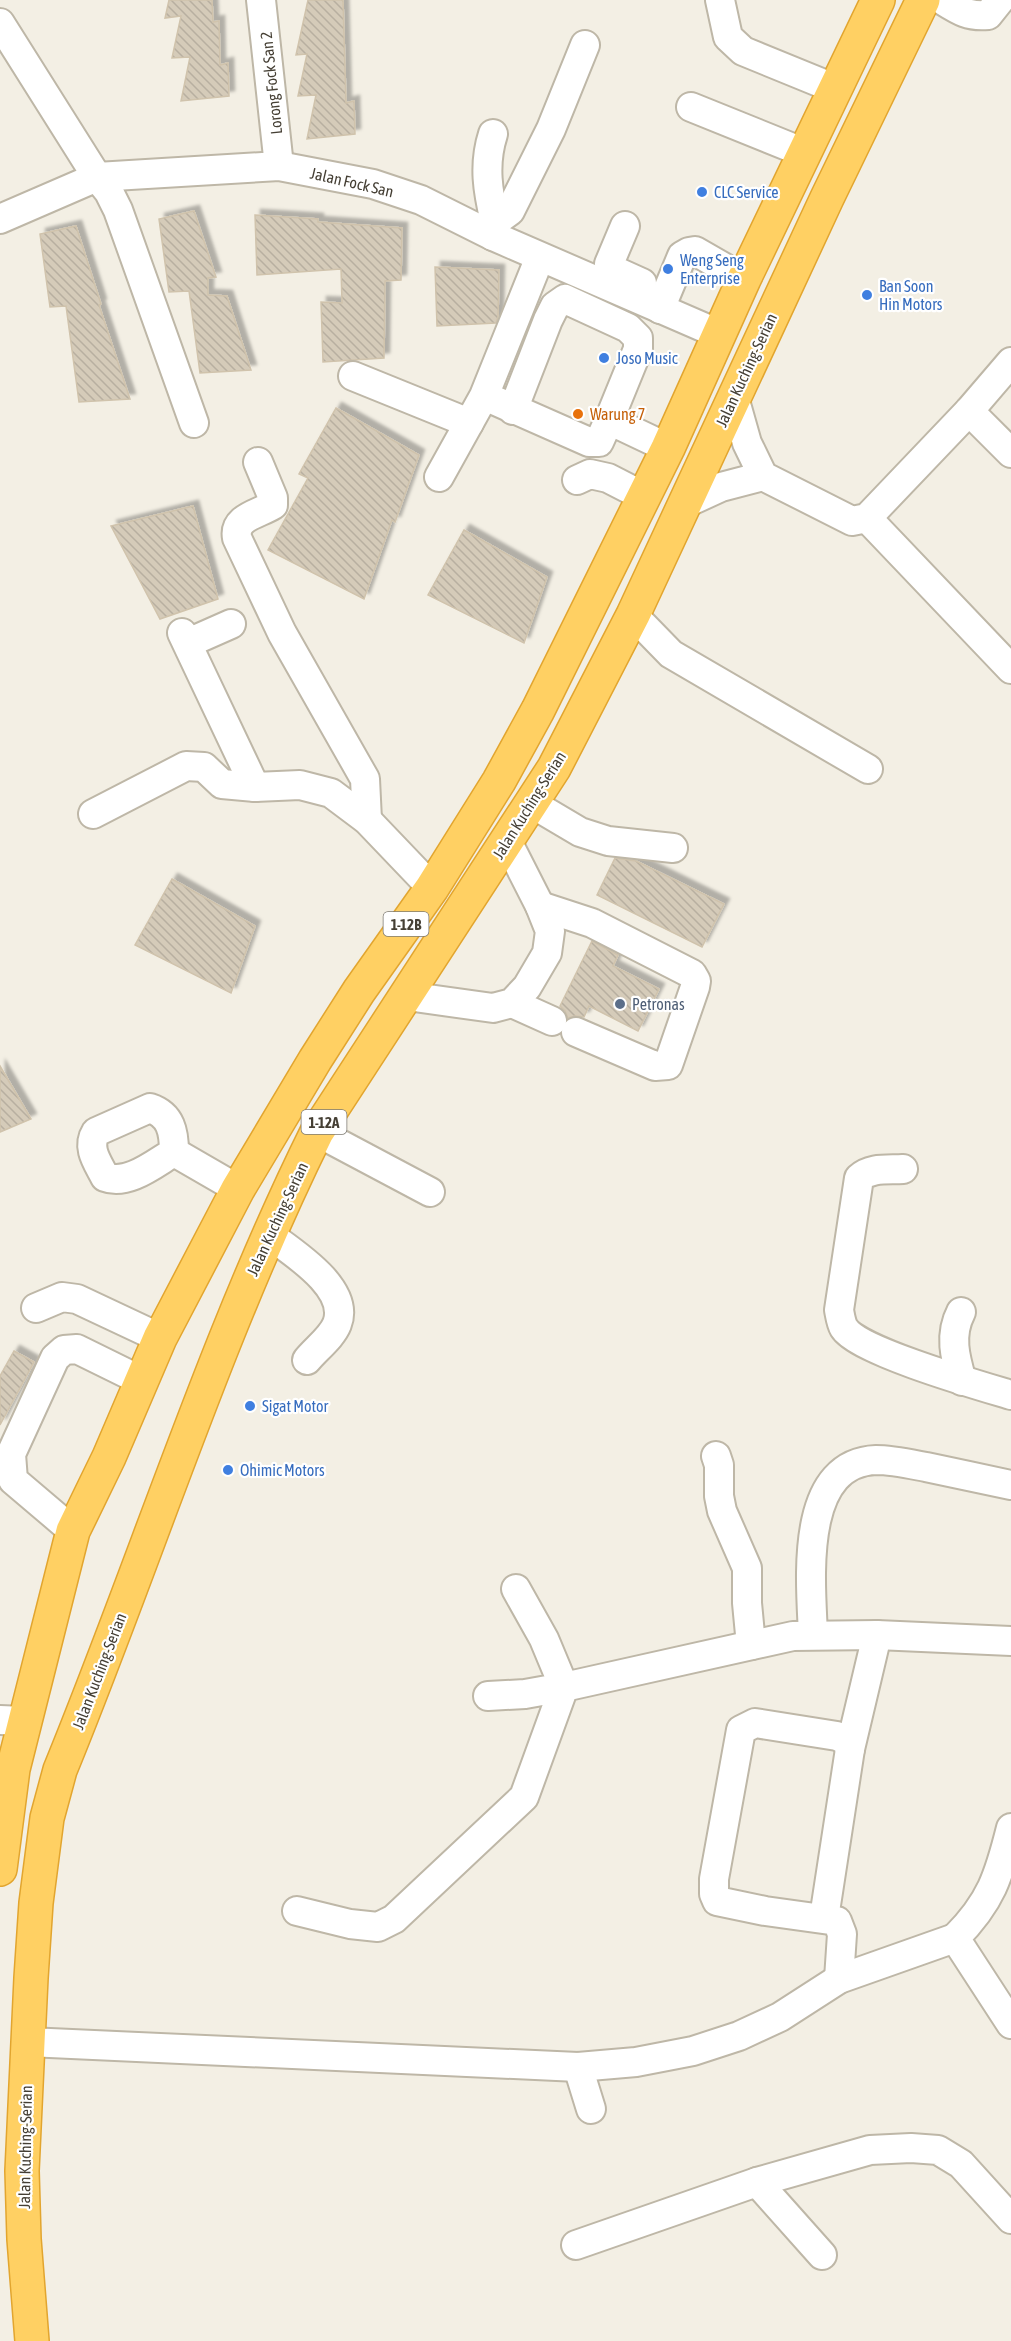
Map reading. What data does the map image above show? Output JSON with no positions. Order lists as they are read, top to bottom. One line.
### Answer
{"streets":{"highway":["Jalan Kuching-Serian","1-12B","1-12A"],"street":["Lorong Fock San 2","Jalan Fock San"]},"crossings":[["Lorong Fock San 2","Jalan Fock San"],["Jalan Fock San","1-12B"]],"places":["CLC Service","Weng Seng Enterprise","Ban Soon Hin Motors","Joso Music","Warung 7","Petronas","Sigat Motor","Ohimic Motors"]}
